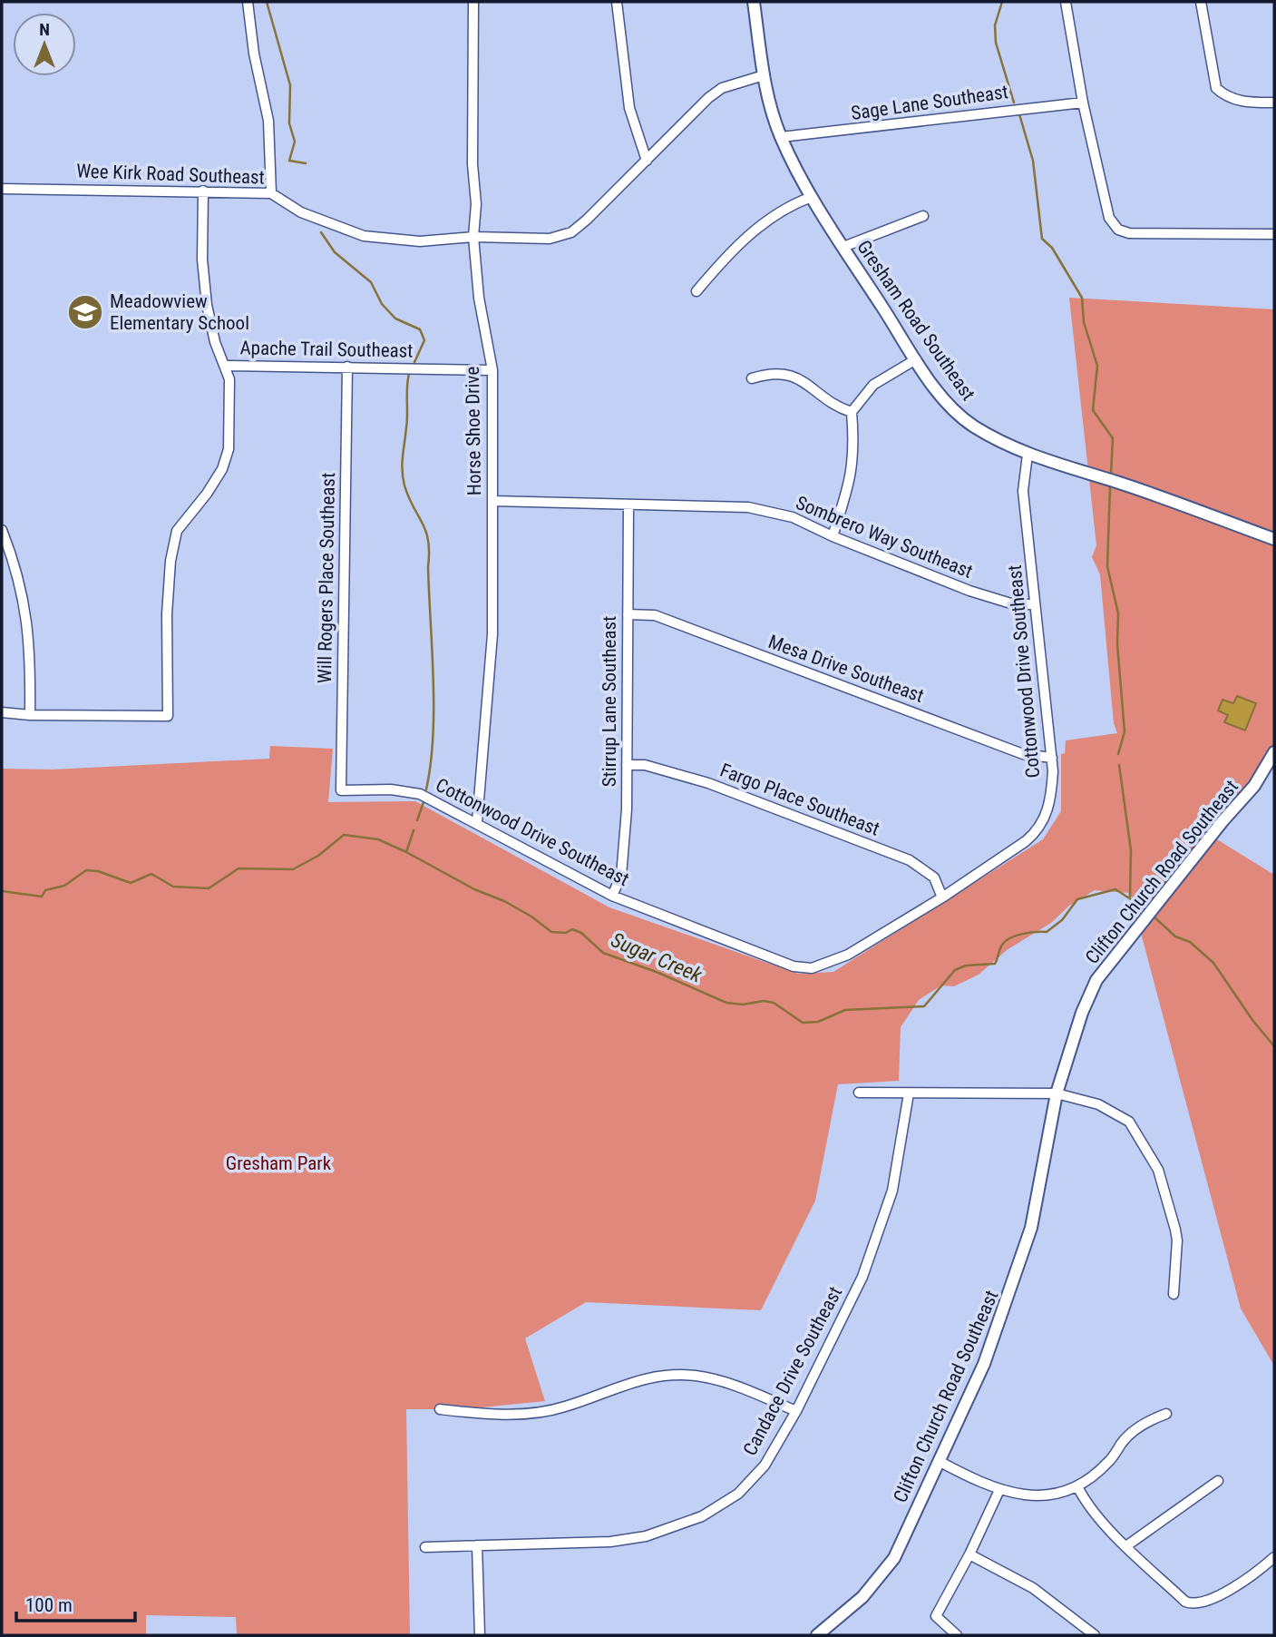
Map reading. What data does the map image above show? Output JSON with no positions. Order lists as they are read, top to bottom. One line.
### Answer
{"streets":{"street":["Sage Lane Southeast","Wee Kirk Road Southeast","Gresham Road Southeast","Apache Trail Southeast","Horse Shoe Drive","Sombrero Way Southeast","Will Rogers Place Southeast","Mesa Drive Southeast","Cottonwood Drive Southeast","Stirrup Lane Southeast","Fargo Place Southeast","Clifton Church Road Southeast","Candace Drive Southeast"]},"crossings":[["Sage Lane Southeast","Gresham Road Southeast"],["Wee Kirk Road Southeast","Gresham Road Southeast"],["Wee Kirk Road Southeast","Apache Trail Southeast"],["Wee Kirk Road Southeast","Horse Shoe Drive"],["Gresham Road Southeast","Cottonwood Drive Southeast"],["Apache Trail Southeast","Horse Shoe Drive"],["Apache Trail Southeast","Will Rogers Place Southeast"],["Horse Shoe Drive","Sombrero Way Southeast"],["Horse Shoe Drive","Cottonwood Drive Southeast"],["Sombrero Way Southeast","Cottonwood Drive Southeast"],["Sombrero Way Southeast","Stirrup Lane Southeast"],["Will Rogers Place Southeast","Cottonwood Drive Southeast"],["Mesa Drive Southeast","Cottonwood Drive Southeast"],["Mesa Drive Southeast","Stirrup Lane Southeast"],["Cottonwood Drive Southeast","Stirrup Lane Southeast"],["Cottonwood Drive Southeast","Fargo Place Southeast"],["Stirrup Lane Southeast","Fargo Place Southeast"]],"water":["Sugar Creek"],"parks":["Gresham Park"],"places":{"school or university":["Meadowview Elementary School"]},"scale_bar":"100 m","north":"top"}
